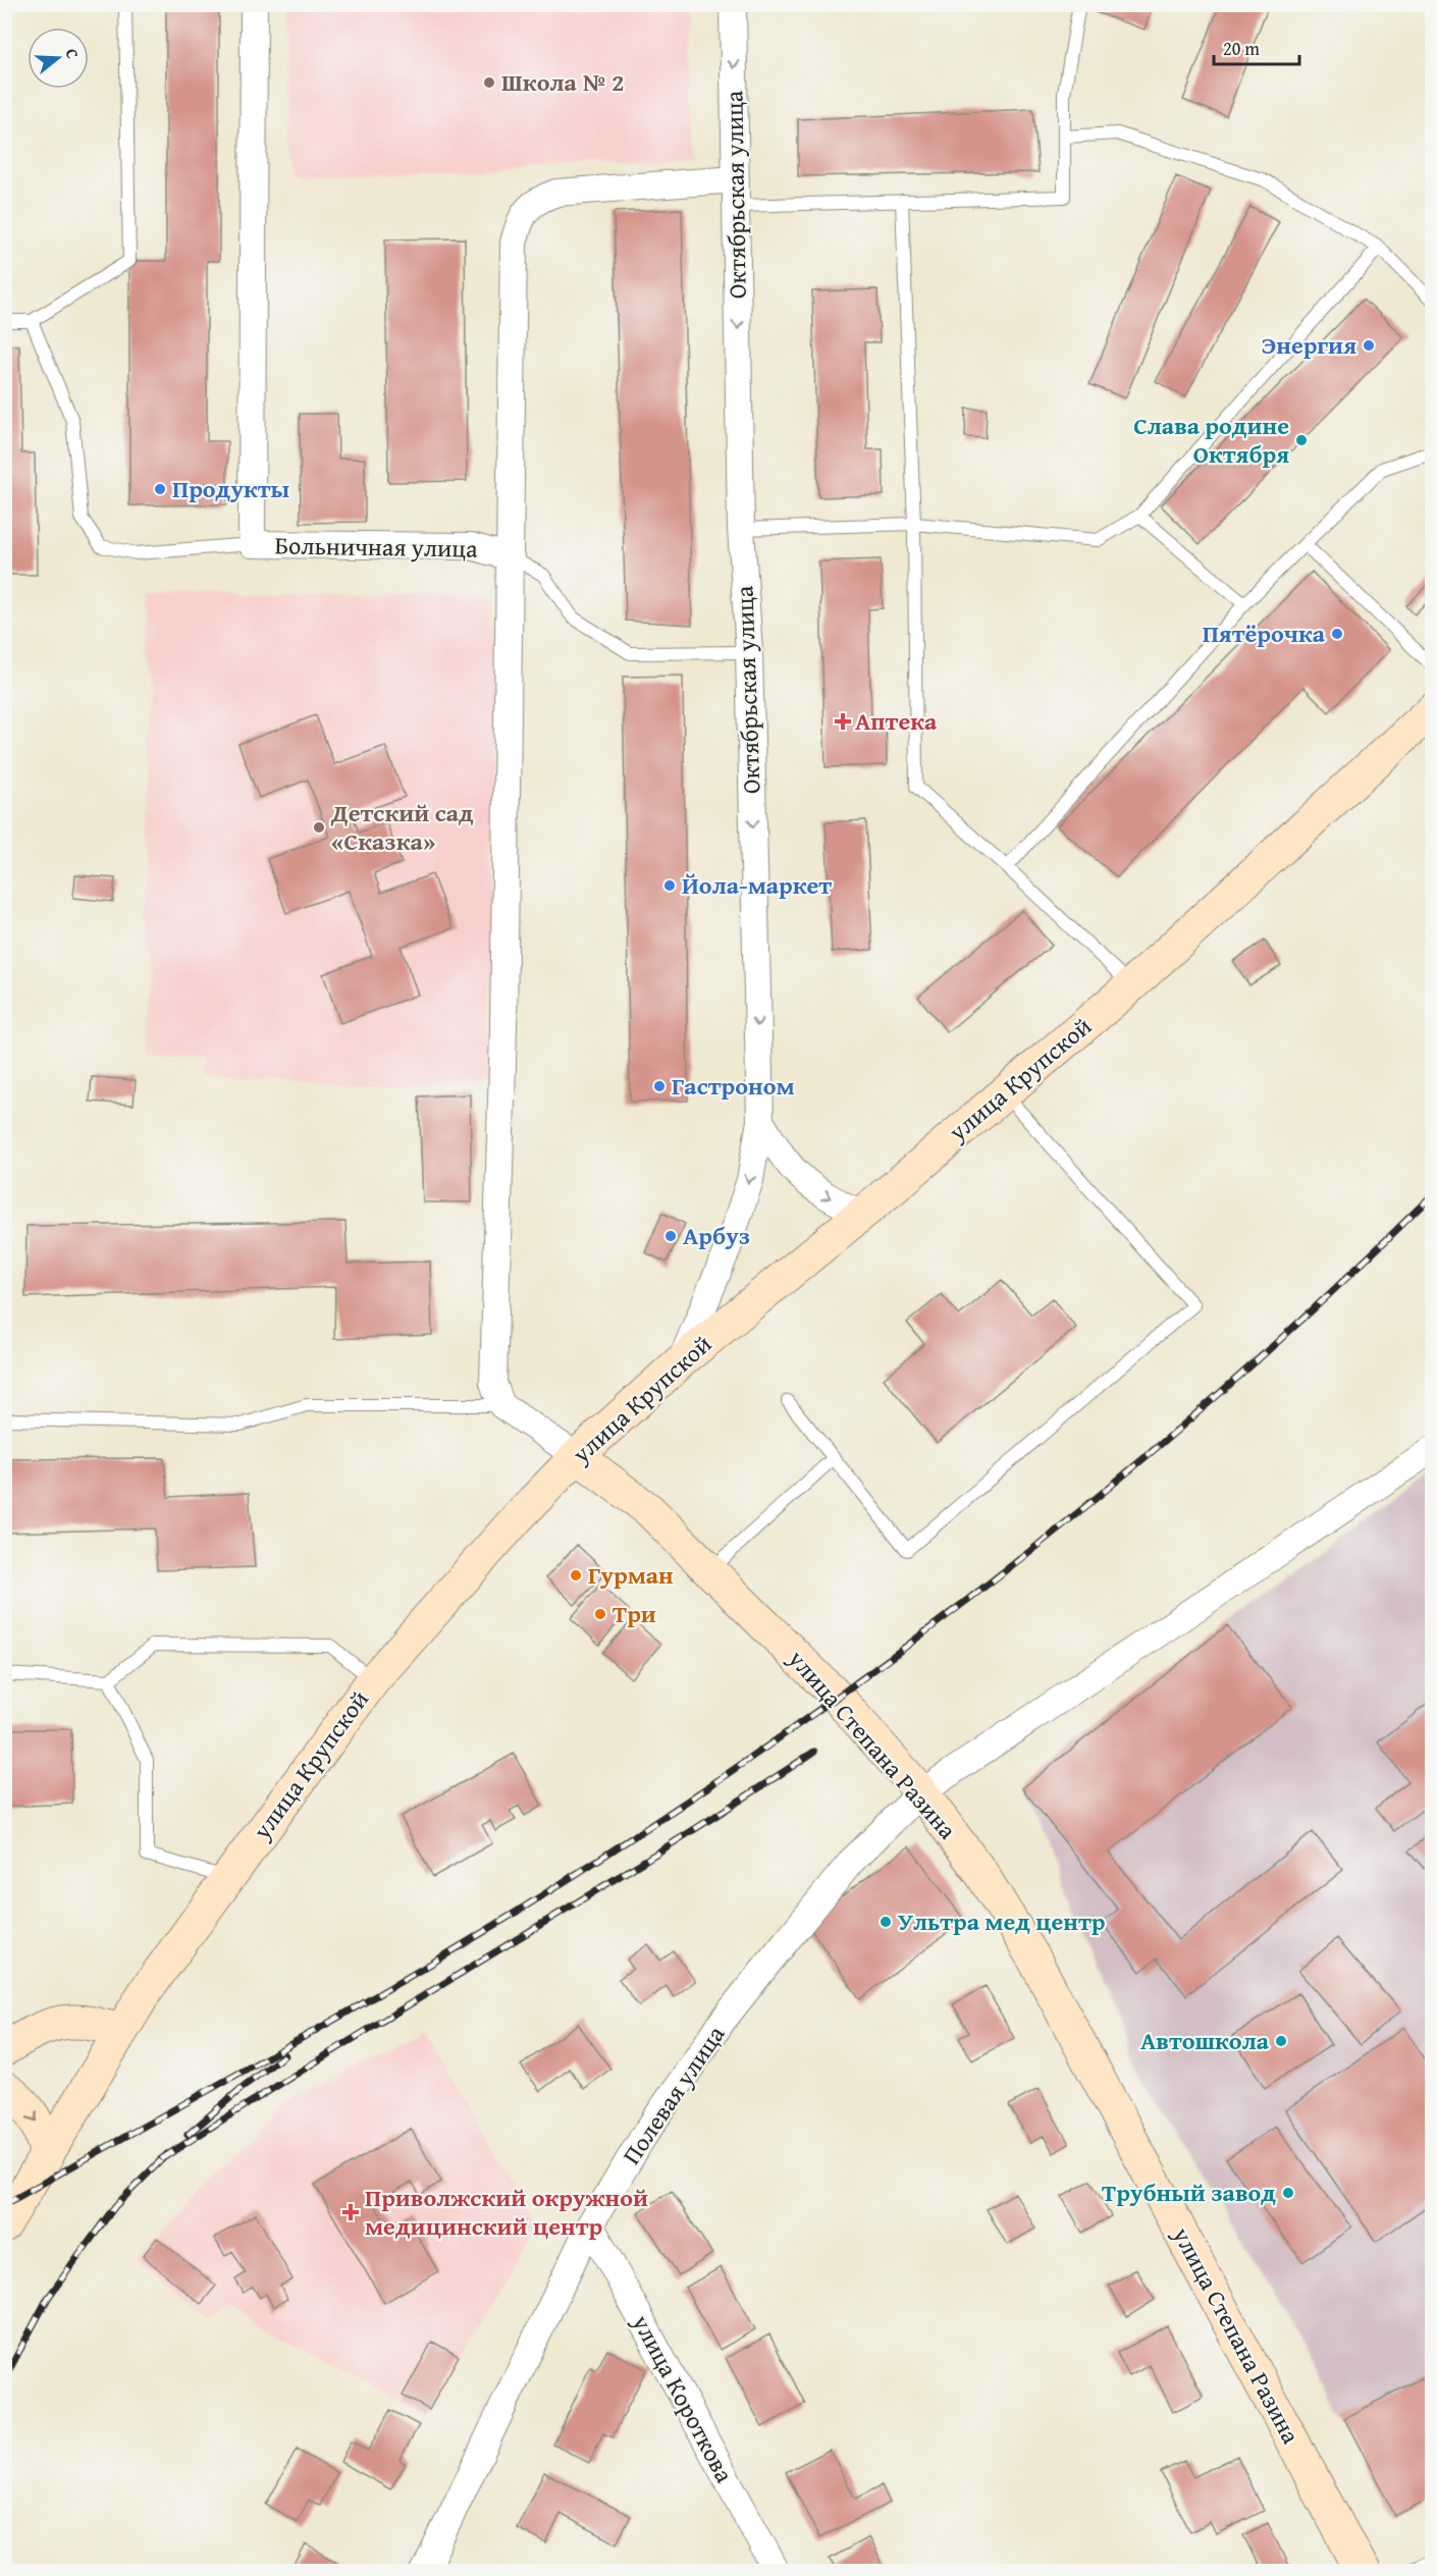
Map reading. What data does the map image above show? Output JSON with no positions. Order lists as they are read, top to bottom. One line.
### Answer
{"streets":{"street":["Октябрьская улица","Больничная улица","улица Крупской","улица Степана Разина","Полевая улица","улица Короткова"]},"crossings":[["Октябрьская улица","Больничная улица"],["Октябрьская улица","улица Крупской"],["улица Крупской","улица Степана Разина"],["улица Степана Разина","Полевая улица"],["Полевая улица","улица Короткова"]],"one_way":["Октябрьская улица"],"places":{"other":["Школа № 2","Энергия","Слава родине Октября","Продукты","Пятёрочка","Детский сад «Сказка»","Йола-маркет","Гастроном","Арбуз","Гурман","Три","Ультра мед центр","Автошкола","Трубный завод"],"health":["Аптека","Приволжский окружной медицинский центр"]},"scale_bar":"20 m","north":"right"}
